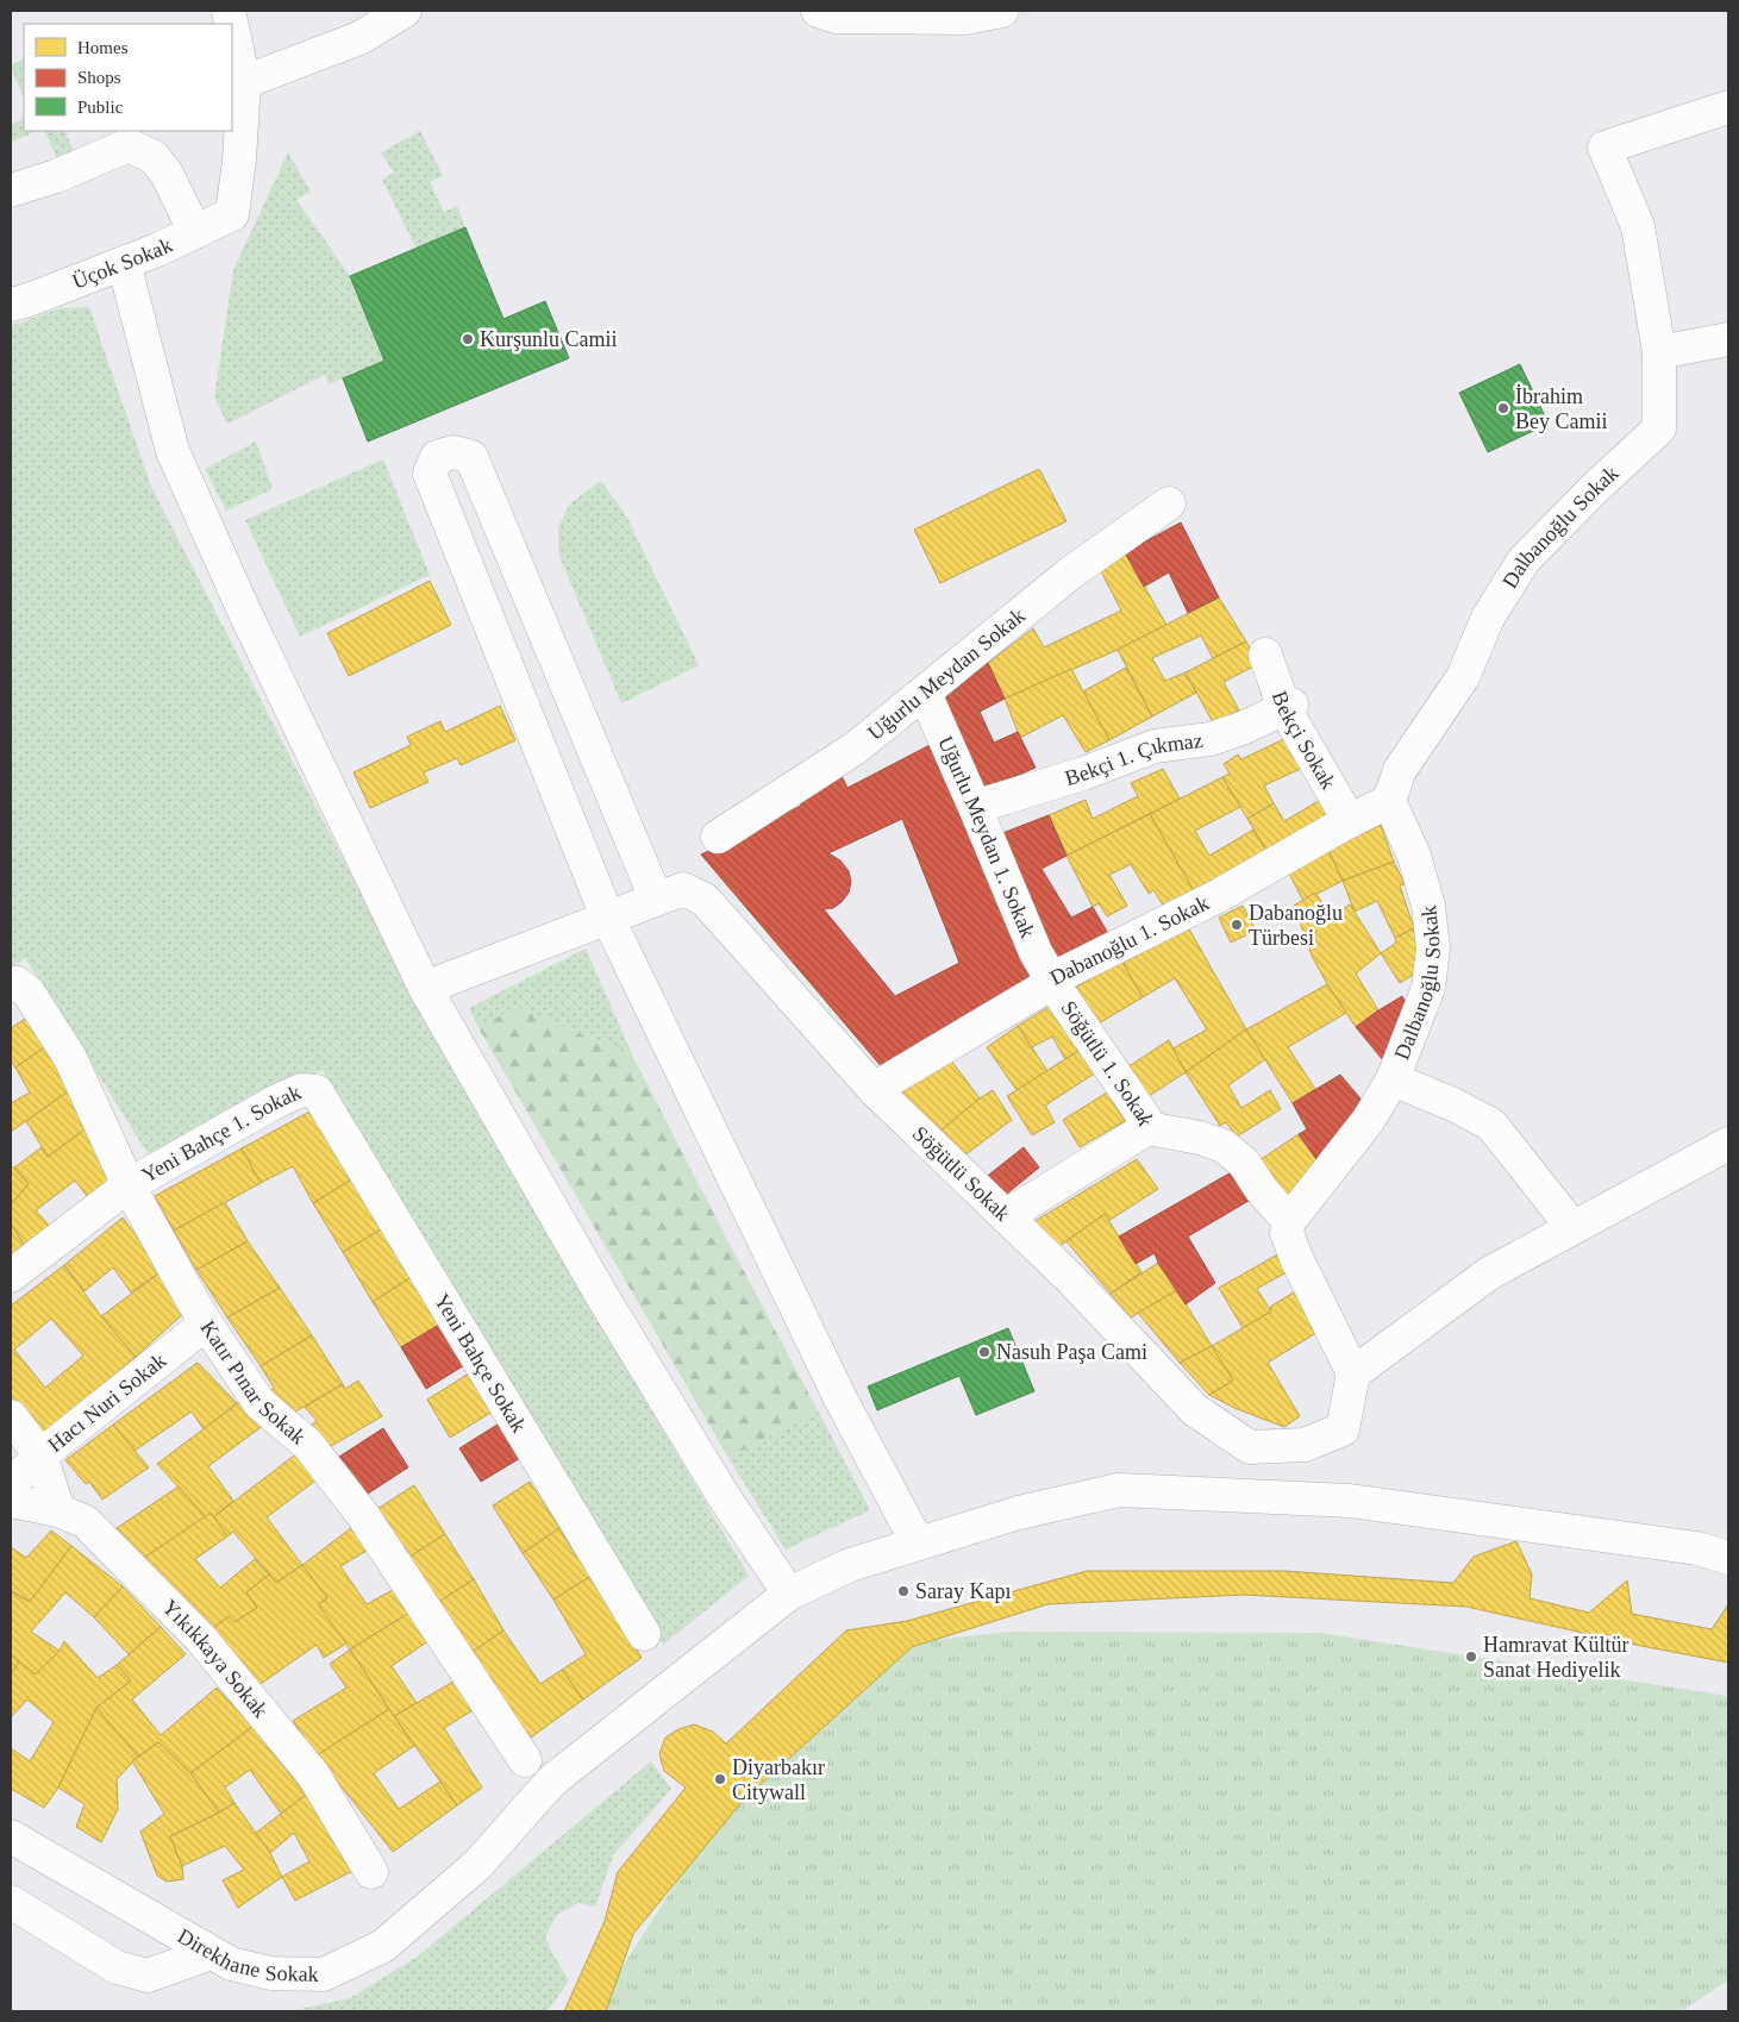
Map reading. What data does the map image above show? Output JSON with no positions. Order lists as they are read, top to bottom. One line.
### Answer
{"streets":{"street":["Üçok Sokak","Dalbanoğlu Sokak","Uğurlu Meydan Sokak","Bekçi Sokak","Bekçi 1. Çıkmaz","Uğurlu Meydan 1. Sokak","Dabanoğlu 1. Sokak","Söğütlü 1. Sokak","Yeni Bahçe 1. Sokak","Söğütlü Sokak","Yeni Bahçe Sokak","Katır Pınar Sokak","Hacı Nuri Sokak","Yıkıkkaya Sokak","Direkhane Sokak"]},"crossings":[["Dalbanoğlu Sokak","Dabanoğlu 1. Sokak"],["Uğurlu Meydan Sokak","Uğurlu Meydan 1. Sokak"],["Bekçi Sokak","Bekçi 1. Çıkmaz"],["Bekçi Sokak","Dabanoğlu 1. Sokak"],["Bekçi 1. Çıkmaz","Uğurlu Meydan 1. Sokak"],["Uğurlu Meydan 1. Sokak","Dabanoğlu 1. Sokak"],["Uğurlu Meydan 1. Sokak","Söğütlü 1. Sokak"],["Dabanoğlu 1. Sokak","Söğütlü 1. Sokak"],["Dabanoğlu 1. Sokak","Söğütlü Sokak"],["Söğütlü 1. Sokak","Söğütlü Sokak"],["Yeni Bahçe 1. Sokak","Yeni Bahçe Sokak"],["Yeni Bahçe 1. Sokak","Katır Pınar Sokak"],["Katır Pınar Sokak","Hacı Nuri Sokak"]],"places":["Kurşunlu Camii","İbrahim Bey Camii","Dabanoğlu Türbesi","Nasuh Paşa Cami","Saray Kapı","Hamravat Kültür Sanat Hediyelik","Diyarbakır Citywall"],"legend":["Homes","Shops","Public"]}
